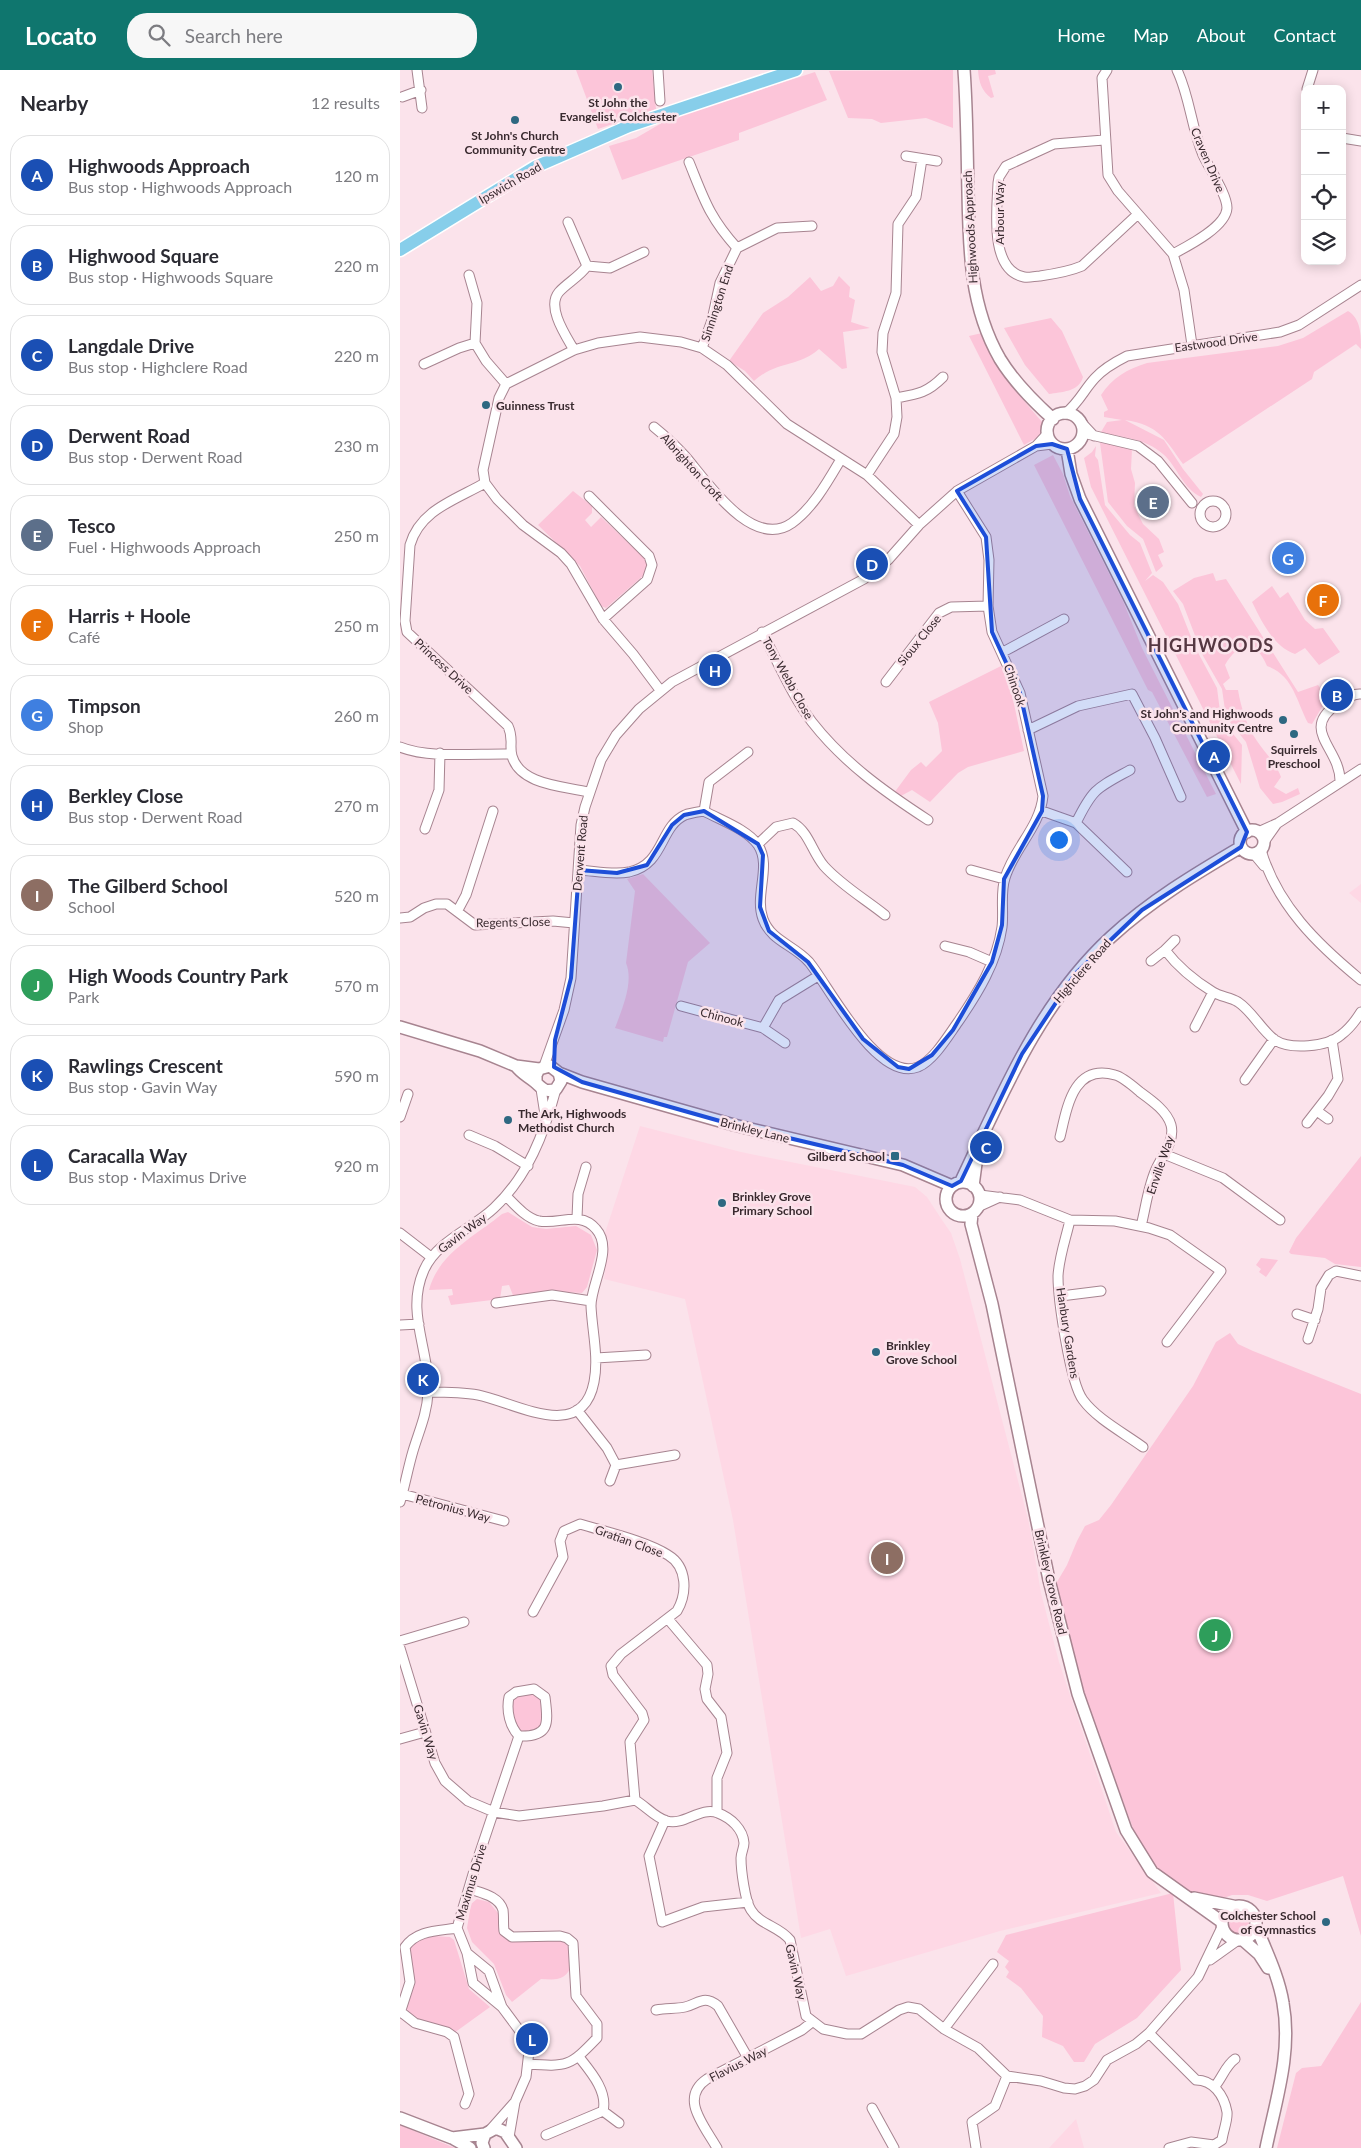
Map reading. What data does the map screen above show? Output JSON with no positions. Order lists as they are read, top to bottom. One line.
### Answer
{"streets":{"main road":["Ipswich Road"],"street":["Craven Drive","Arbour Way","Highwoods Approach","Sinnington End","Eastwood Drive","Albrighton Croft","Sioux Close","Princess Drive","Tony Webb Close","Chinook","Derwent Road","Regents Close","Highclere Road","Brinkley Lane","Enville Way","Gavin Way","Hanbury Gardens","Petronius Way","Gratian Close","Brinkley Grove Road","Maximus Drive","Flavius Way"]},"crossings":[["Sioux Close","Chinook"],["Tony Webb Close","Derwent Road"],["Chinook","Derwent Road"],["Derwent Road","Regents Close"],["Derwent Road","Brinkley Lane"],["Highclere Road","Brinkley Lane"],["Highclere Road","Brinkley Grove Road"],["Brinkley Lane","Gavin Way"],["Brinkley Lane","Brinkley Grove Road"],["Gavin Way","Petronius Way"],["Gavin Way","Gratian Close"],["Gavin Way","Maximus Drive"],["Gavin Way","Flavius Way"]],"districts":["HIGHWOODS"],"places":{"other":["St John the Evangelist, Colchester","St John's Church Community Centre","Guinness Trust","St John's and Highwoods Community Centre","Squirrels Preschool","The Ark, Highwoods Methodist Church","Brinkley Grove Primary School","Brinkley Grove School","Colchester School of Gymnastics"],"transit":["Gilberd School"]},"page":{"header":"Locato","search":"Search here","nav":["Home","Map","About","Contact"],"heading":["Nearby","12 results"],"map_buttons":["+","−"],"list":[{"mark":"A","name":"Highwoods Approach","note":"Bus stop · Highwoods Approach","value":"120 m"},{"mark":"B","name":"Highwood Square","note":"Bus stop · Highwoods Square","value":"220 m"},{"mark":"C","name":"Langdale Drive","note":"Bus stop · Highclere Road","value":"220 m"},{"mark":"D","name":"Derwent Road","note":"Bus stop · Derwent Road","value":"230 m"},{"mark":"E","name":"Tesco","note":"Fuel · Highwoods Approach","value":"250 m"},{"mark":"F","name":"Harris + Hoole","note":"Café","value":"250 m"},{"mark":"G","name":"Timpson","note":"Shop","value":"260 m"},{"mark":"H","name":"Berkley Close","note":"Bus stop · Derwent Road","value":"270 m"},{"mark":"I","name":"The Gilberd School","note":"School","value":"520 m"},{"mark":"J","name":"High Woods Country Park","note":"Park","value":"570 m"},{"mark":"K","name":"Rawlings Crescent","note":"Bus stop · Gavin Way","value":"590 m"},{"mark":"L","name":"Caracalla Way","note":"Bus stop · Maximus Drive","value":"920 m"}],"pins":["E","G","D","F","H","B","A","C","K","I","J","L"]}}
